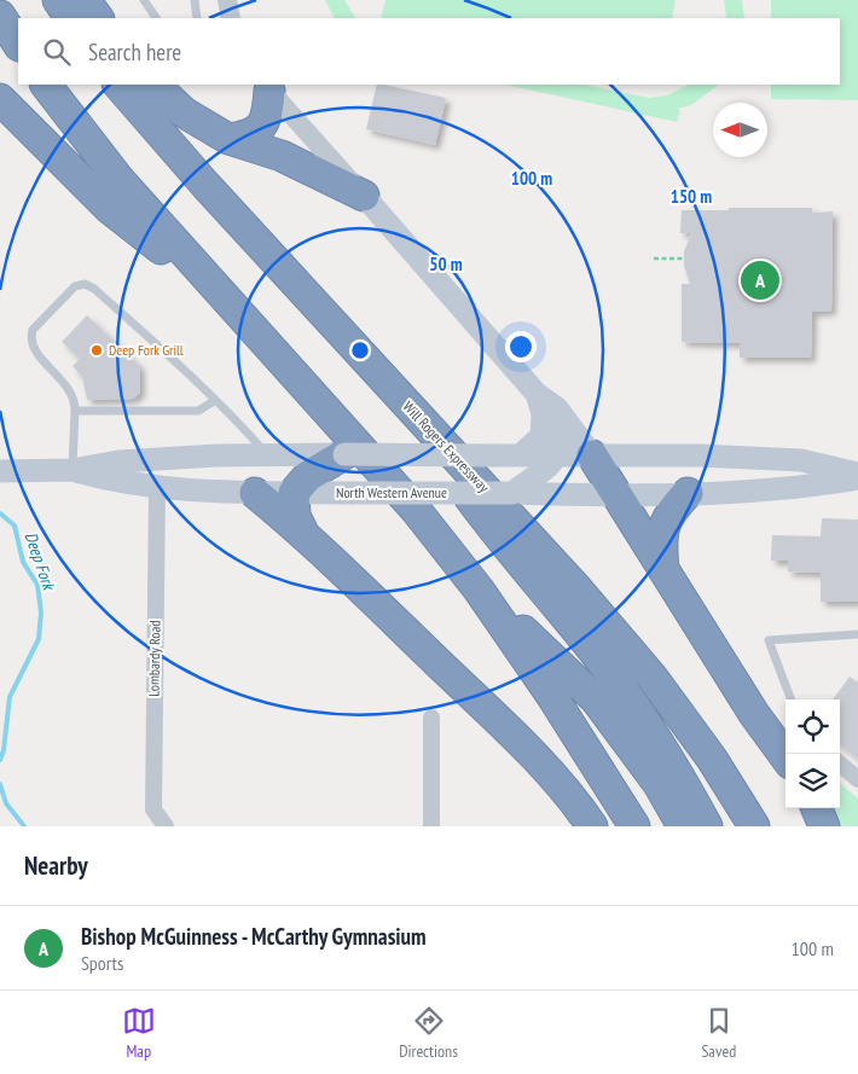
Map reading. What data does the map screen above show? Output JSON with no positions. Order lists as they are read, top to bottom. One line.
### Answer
{"streets":{"highway":["Will Rogers Expressway"],"main road":["North Western Avenue"],"street":["Lombardy Road"]},"crossings":[["North Western Avenue","Lombardy Road"]],"water":["Deep Fork"],"places":["Deep Fork Grill"],"north":"left","page":{"search":"Search here","pins":"A","heading":"Nearby","list":[{"mark":"A","name":"Bishop McGuinness - McCarthy Gymnasium","note":"Sports","value":"100 m"}],"nav":["Map","Directions","Saved"]},"rings":["100 m","150 m","50 m"]}
